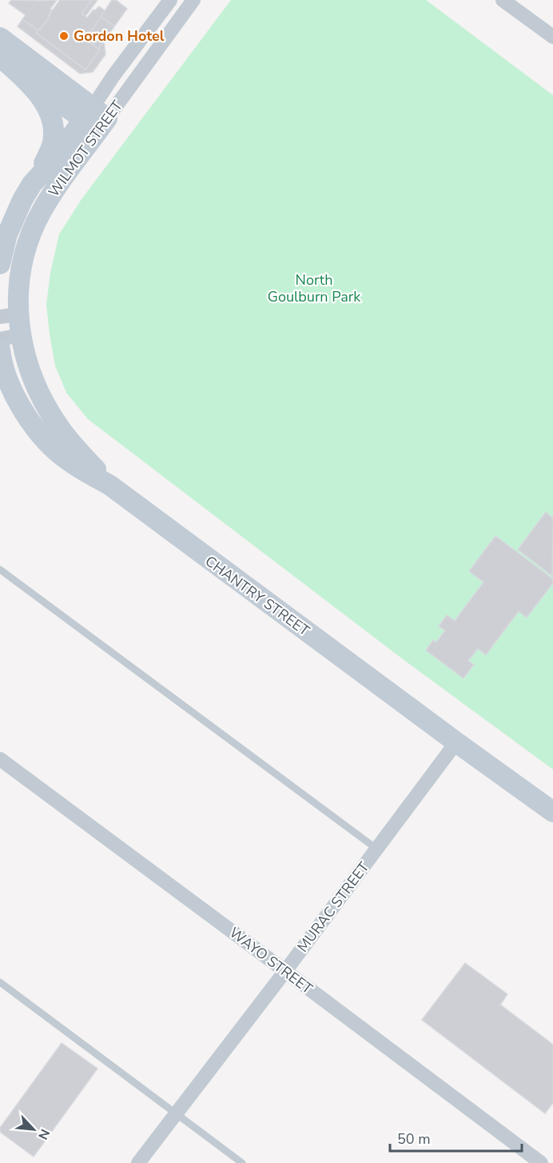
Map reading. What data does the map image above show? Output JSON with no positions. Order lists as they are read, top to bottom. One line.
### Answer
{"streets":{"main road":["WILMOT STREET","CHANTRY STREET"],"street":["MURAC STREET","WAYO STREET"]},"crossings":[["WILMOT STREET","CHANTRY STREET"],["CHANTRY STREET","MURAC STREET"],["MURAC STREET","WAYO STREET"]],"parks":["North Goulburn Park"],"places":["Gordon Hotel"],"scale_bar":"50 m","north":"bottom right"}
